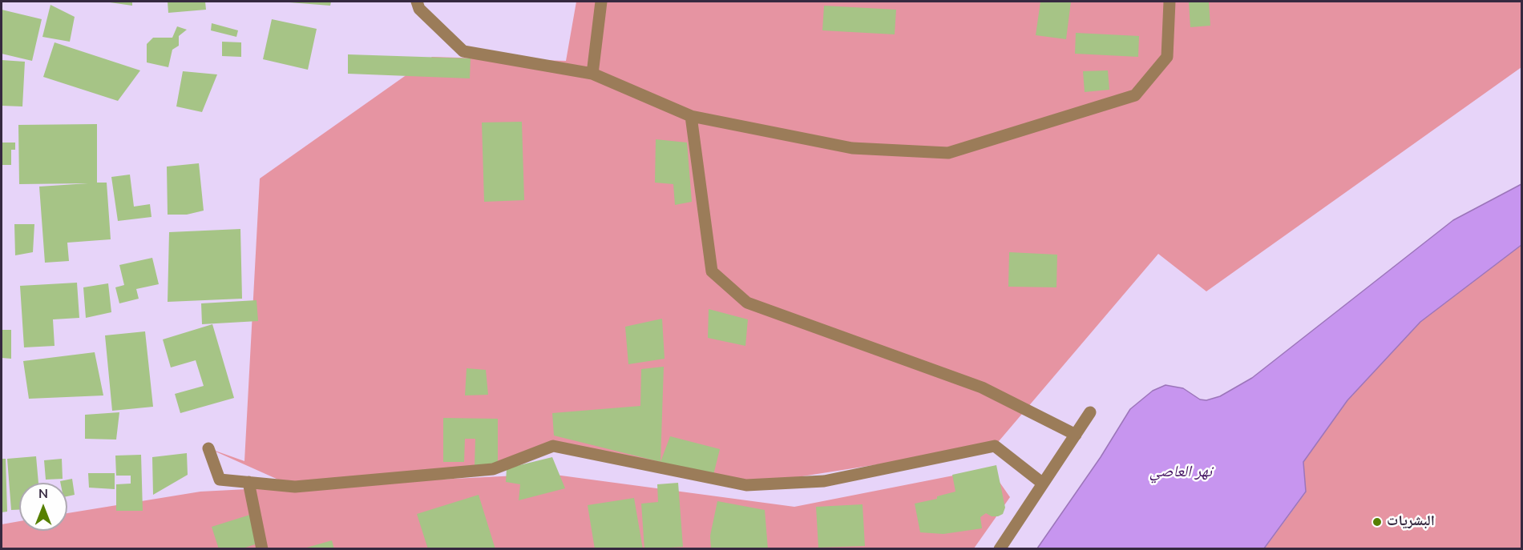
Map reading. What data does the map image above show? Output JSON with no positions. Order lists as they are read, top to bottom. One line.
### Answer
{"water":["نهر العاصي"],"places":["البشريات"],"north":"top"}
